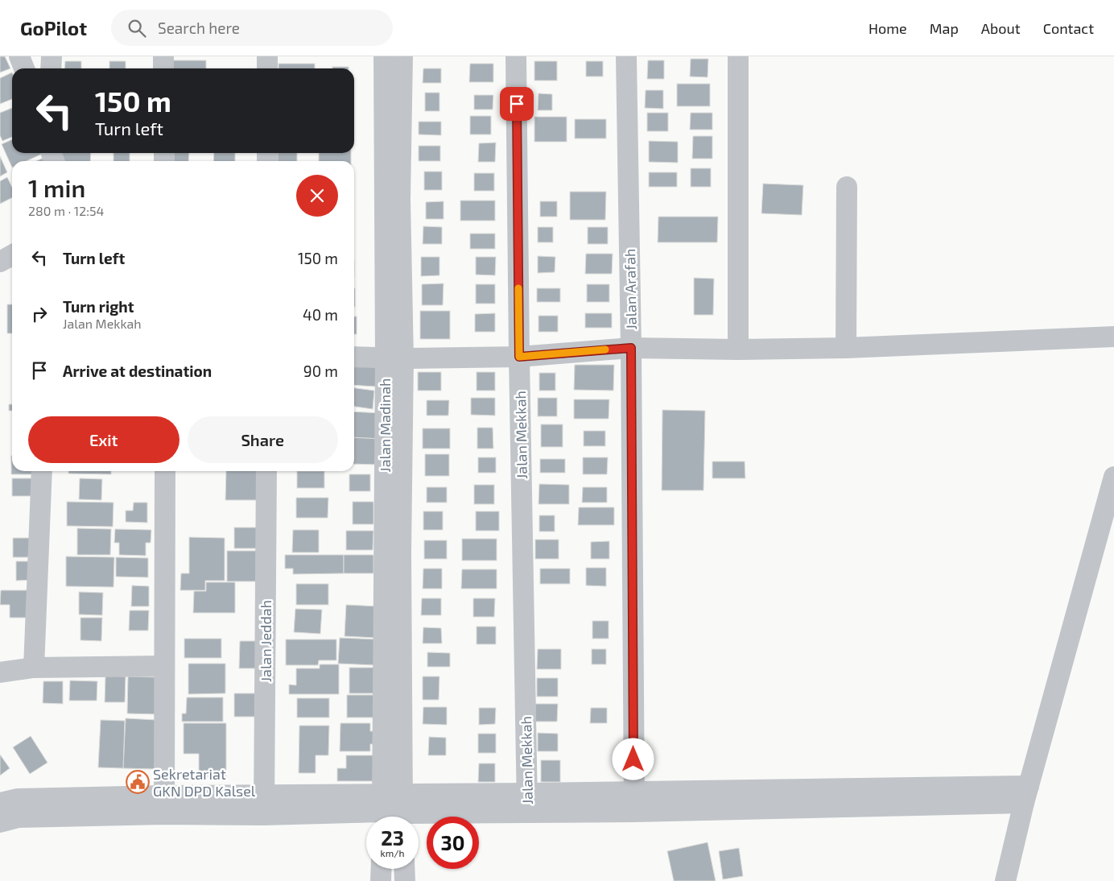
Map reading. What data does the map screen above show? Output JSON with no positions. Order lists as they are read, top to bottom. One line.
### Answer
{"streets":{"street":["Jalan Arafah","Jalan Madinah","Jalan Mekkah","Jalan Jeddah"]},"places":{"public building":["Sekretariat GKN DPD Kalsel"]},"page":{"header":"GoPilot","search":"Search here","nav":["Home","Map","About","Contact"],"turn":["150 m","Turn left"],"heading":["1 min","280 m · 12:54"],"list":[{"name":"Turn left","value":"150 m"},{"name":"Turn right","note":"Jalan Mekkah","value":"40 m"},{"name":"Arrive at destination","value":"90 m"}],"buttons":["Exit","Share"],"speed":"23 km/h","limit":"30"}}
